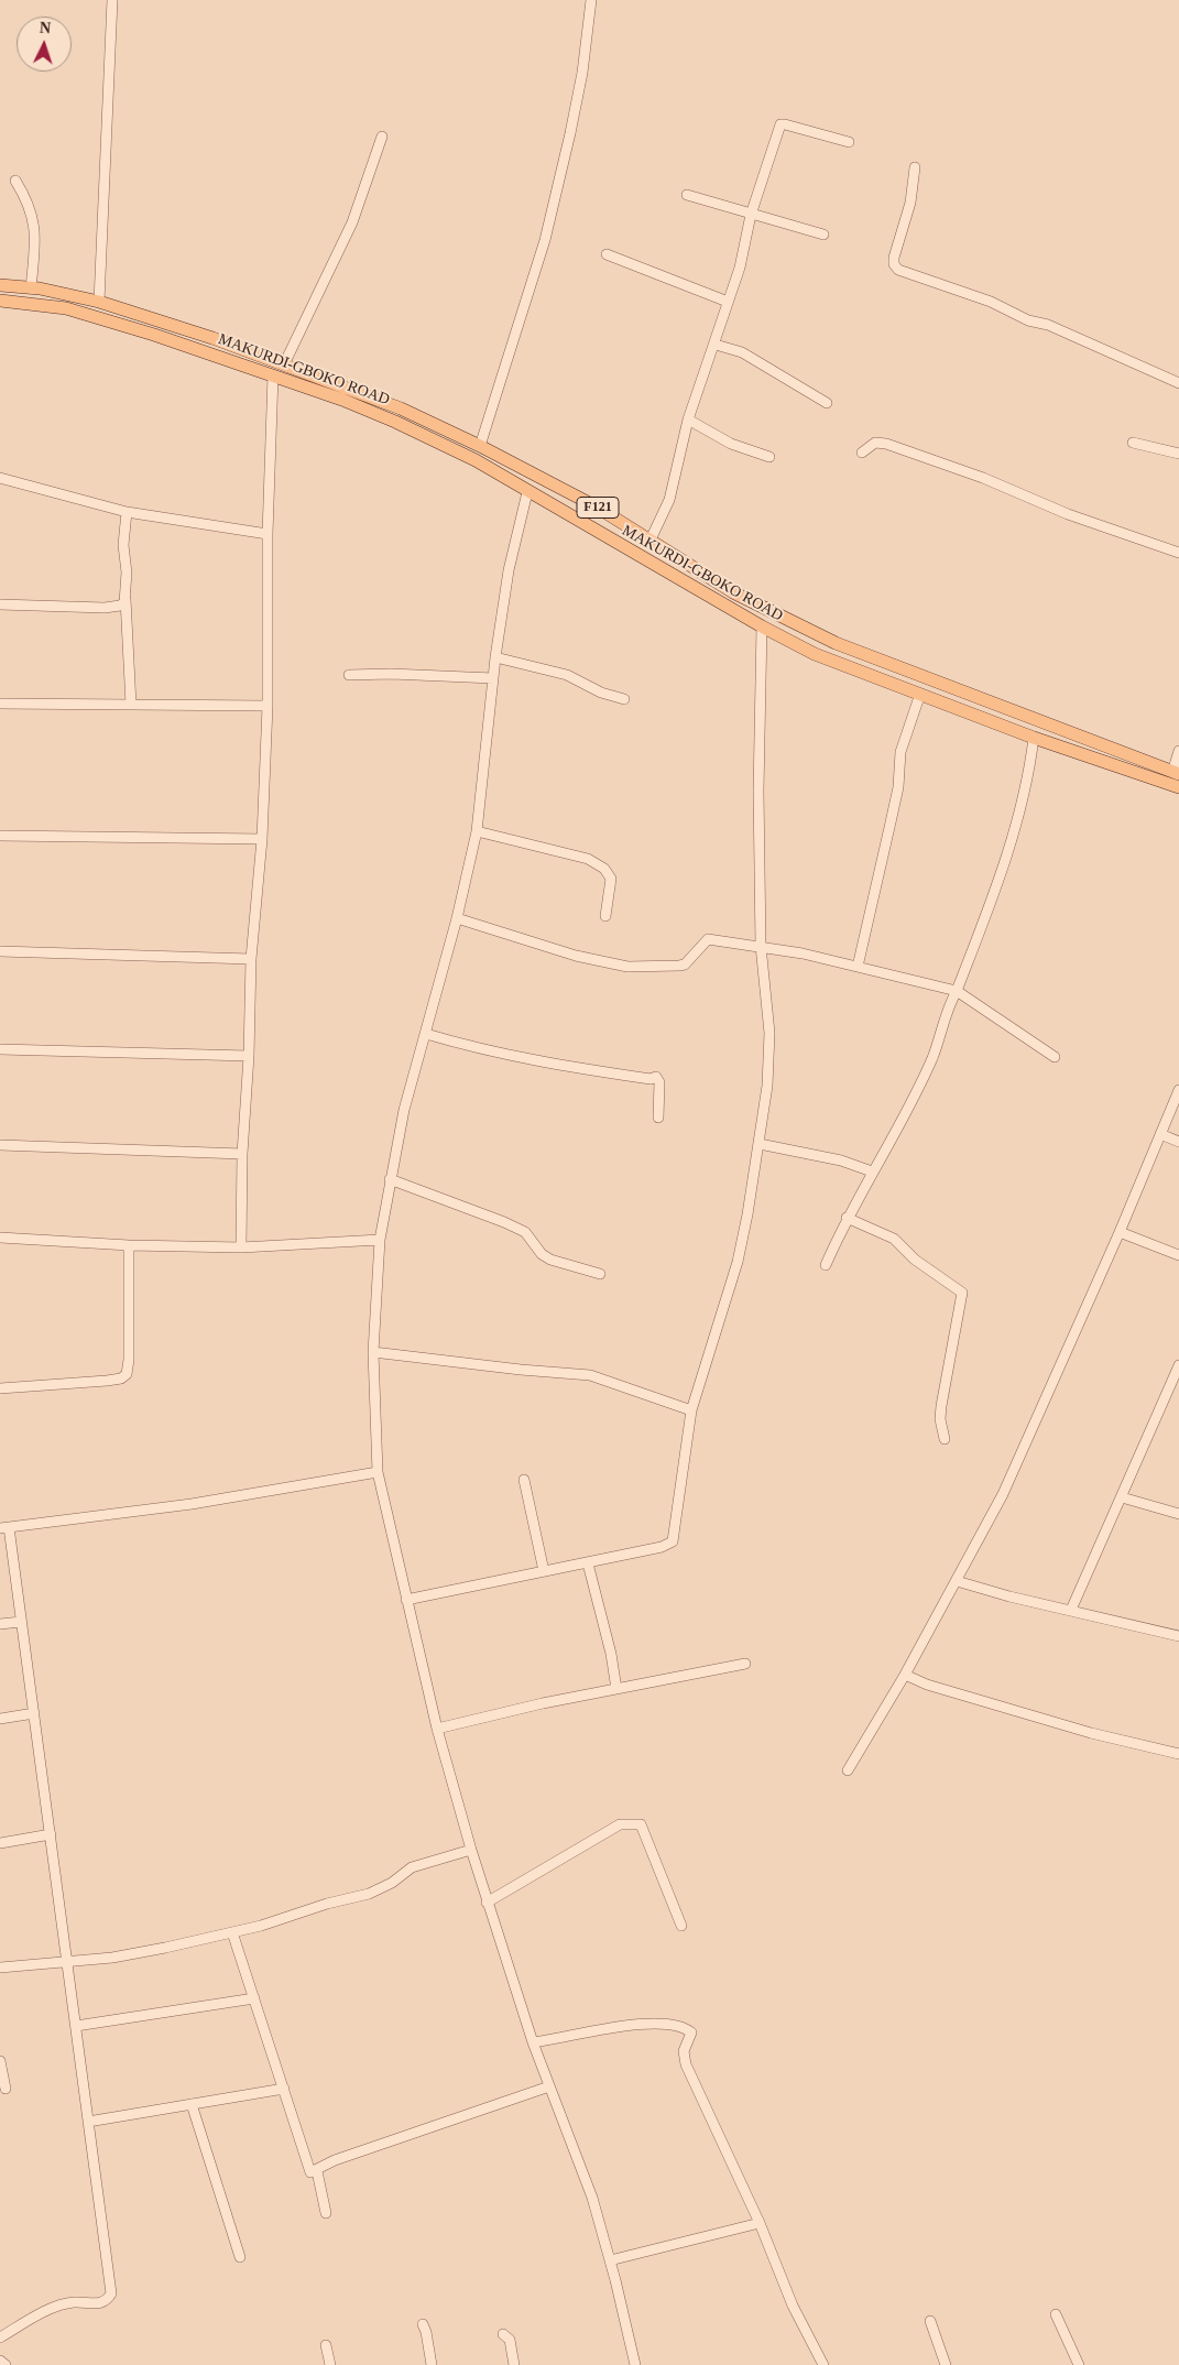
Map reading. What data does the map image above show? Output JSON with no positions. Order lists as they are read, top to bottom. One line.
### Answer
{"streets":{"main road":["MAKURDI-GBOKO ROAD","F121"]},"north":"top"}
